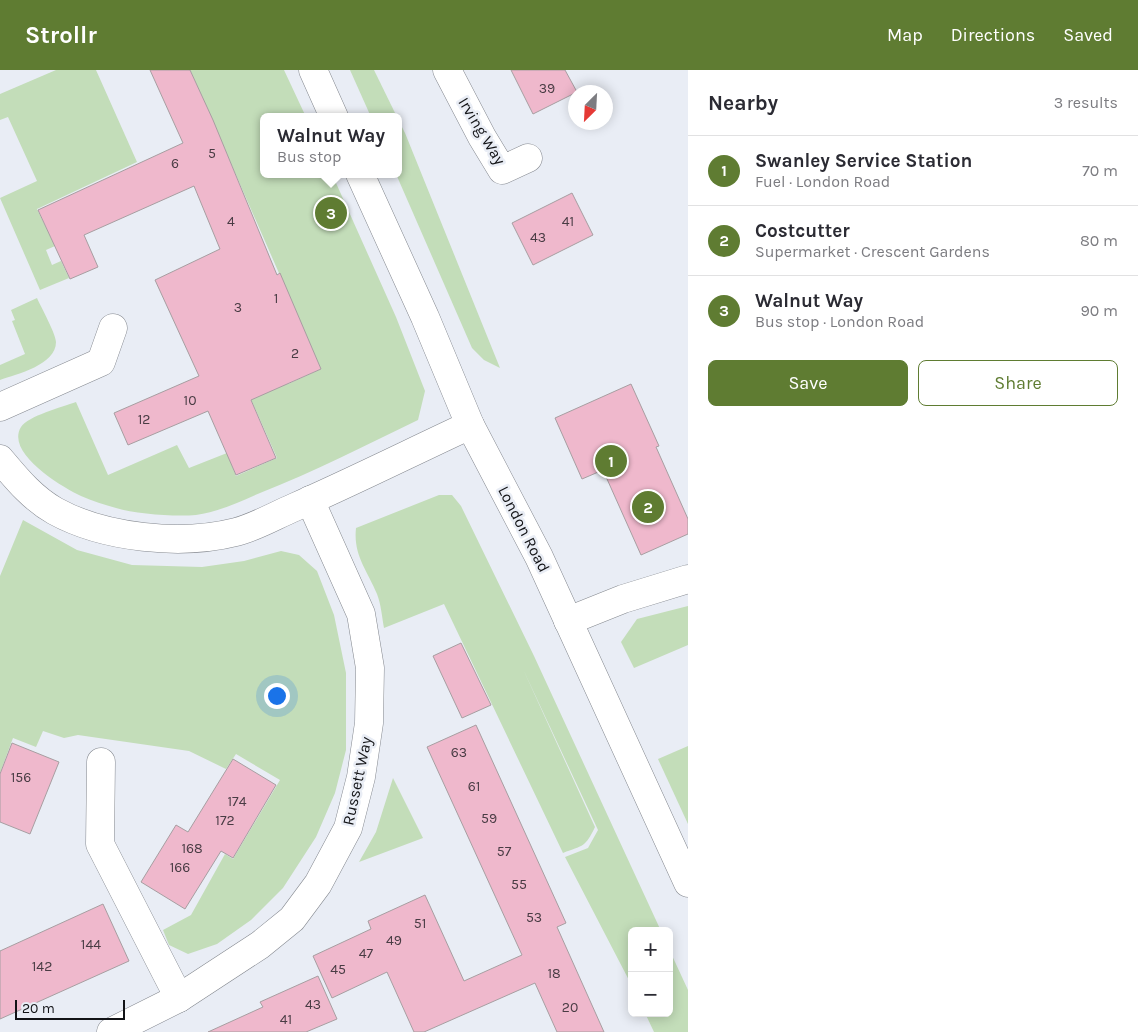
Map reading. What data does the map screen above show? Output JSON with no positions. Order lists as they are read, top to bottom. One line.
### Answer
{"streets":{"street":["Irving Way","London Road","Russett Way"]},"house_numbers":["39","5","6","4","41","43","1","3","2","10","12","63","156","61","174","59","172","168","57","166","55","53","51","49","144","47","142","45","18","43","20","41"],"scale_bar":"20 m","north":"bottom left","page":{"header":"Strollr","nav":["Map","Directions","Saved"],"heading":["Nearby","3 results"],"popup":["Walnut Way","Bus stop"],"list":[{"mark":"1","name":"Swanley Service Station","note":"Fuel · London Road","value":"70 m"},{"mark":"2","name":"Costcutter","note":"Supermarket · Crescent Gardens","value":"80 m"},{"mark":"3","name":"Walnut Way","note":"Bus stop · London Road","value":"90 m"}],"pins":["3","1","2"],"buttons":["Save","Share"],"map_buttons":["+","−"],"scale":"20 m"}}
